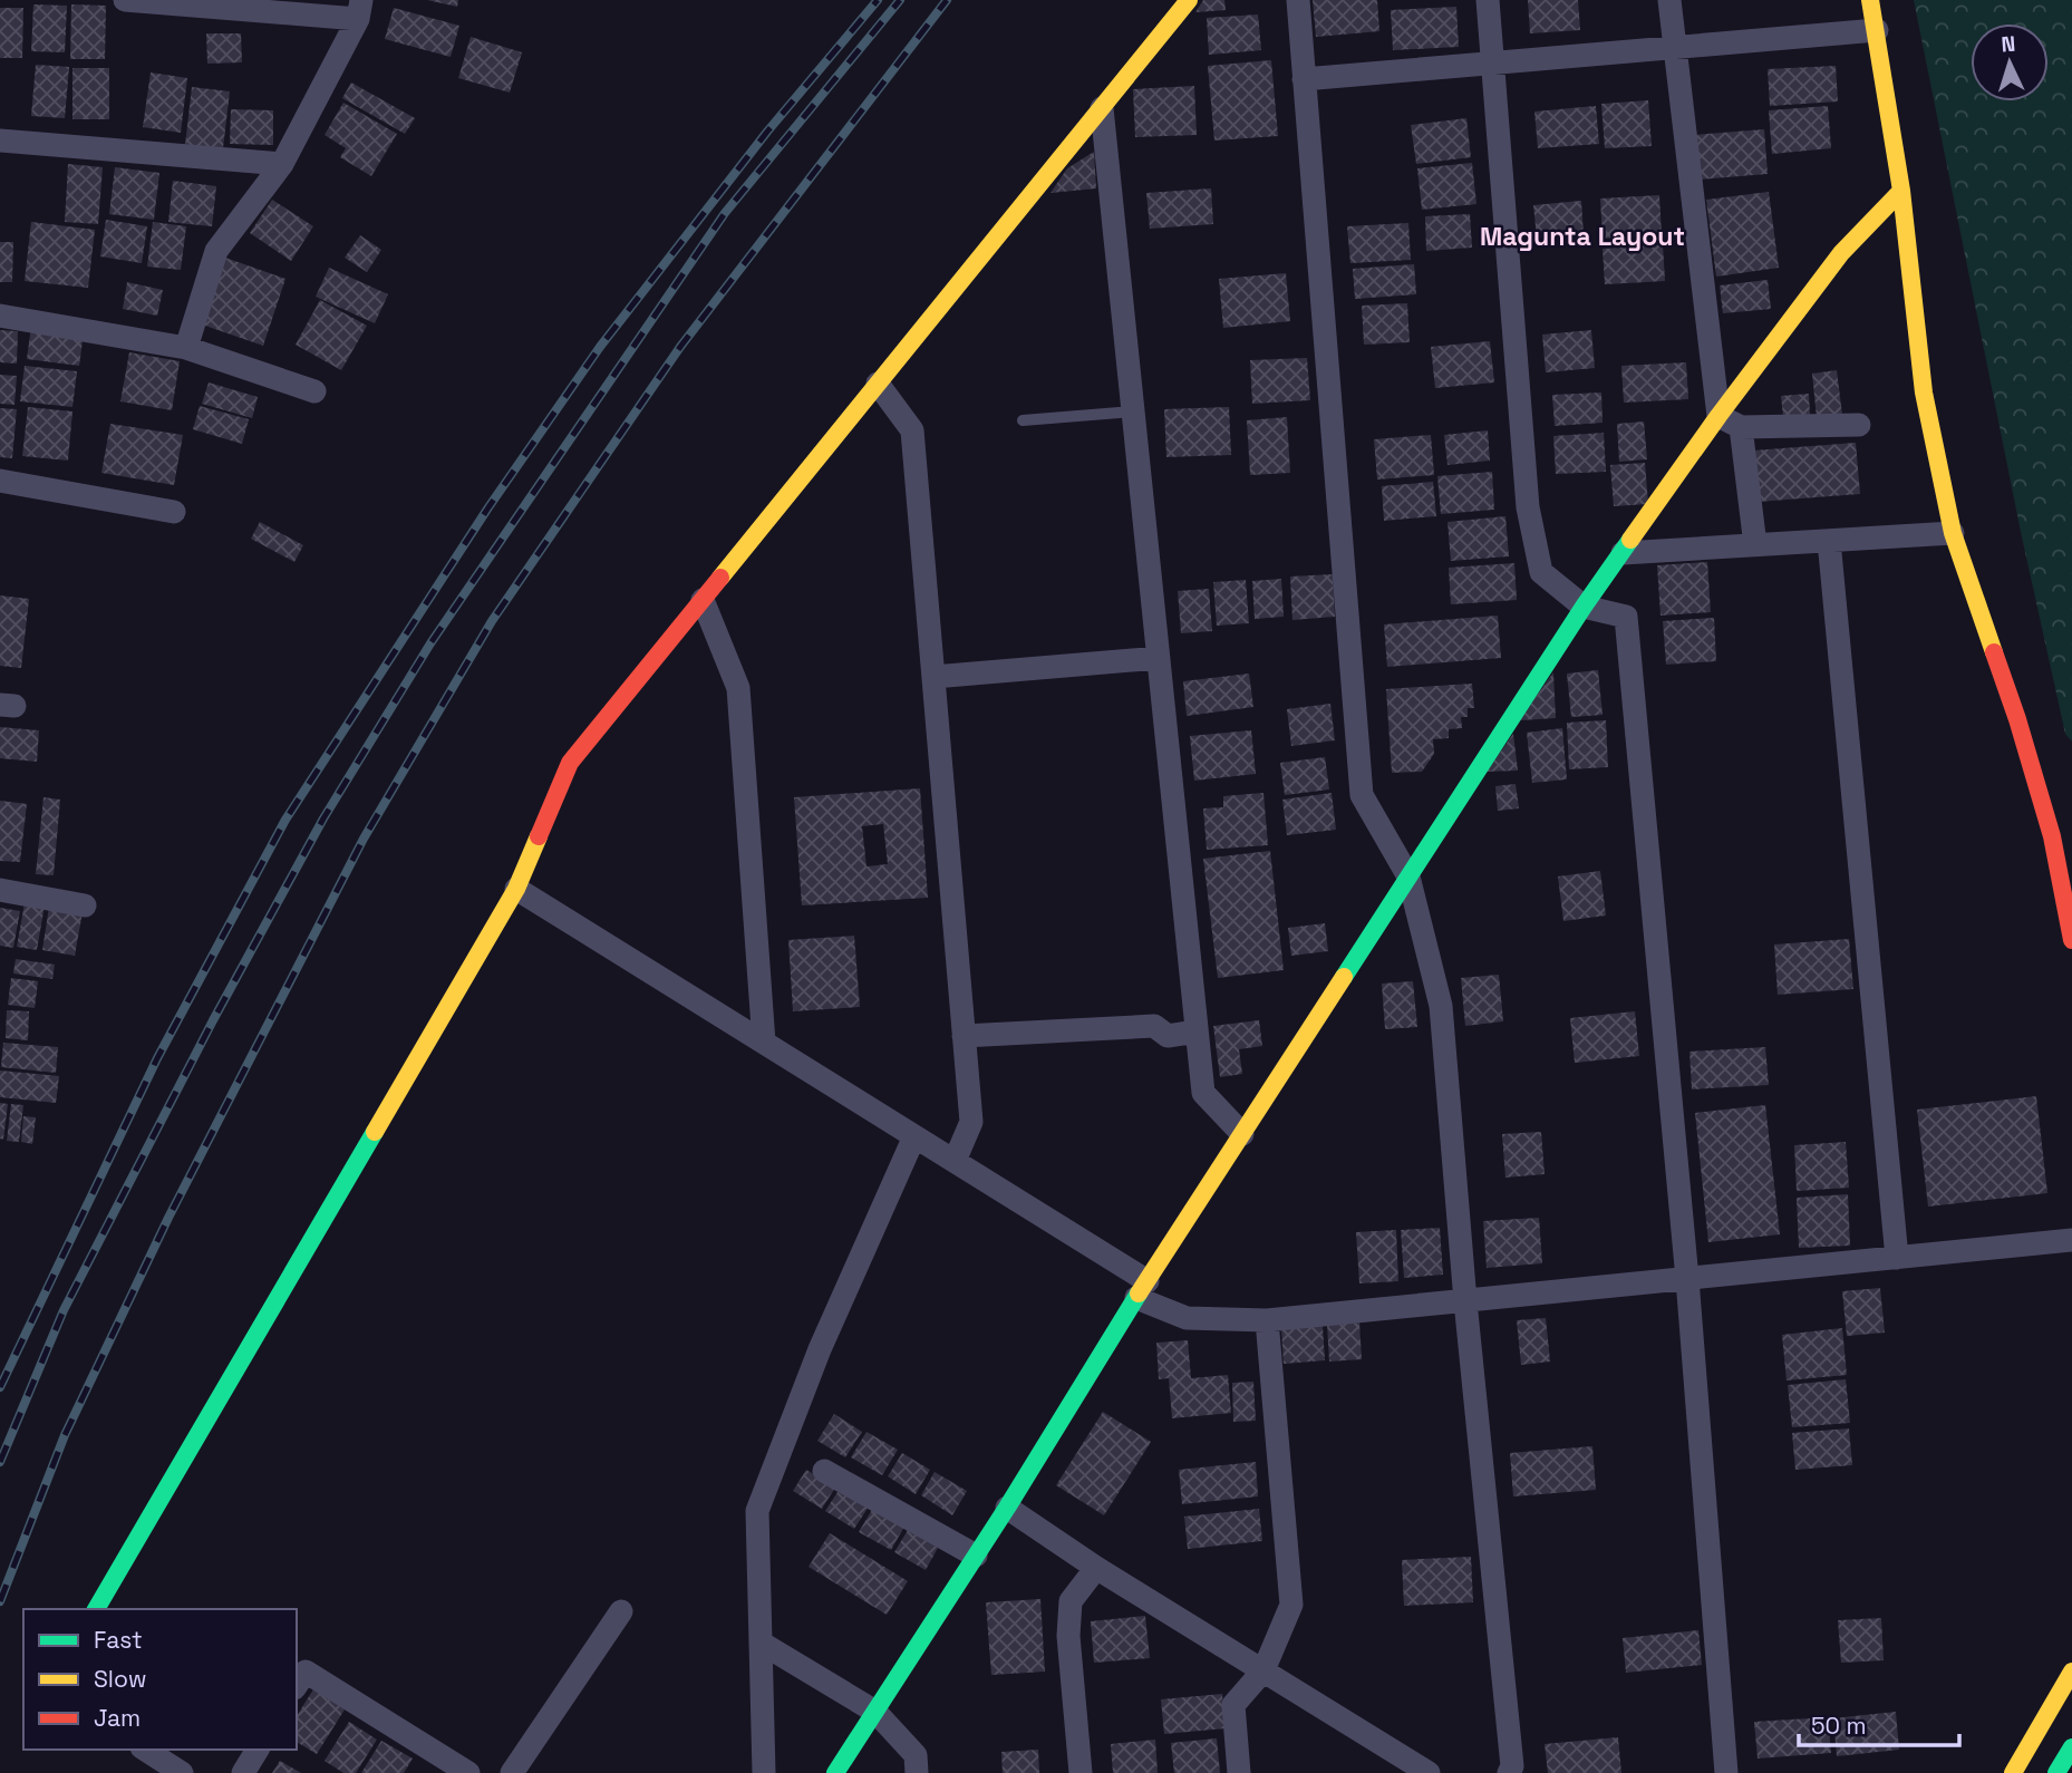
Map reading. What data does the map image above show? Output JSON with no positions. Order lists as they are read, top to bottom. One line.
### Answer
{"districts":["Magunta Layout"],"legend":["Fast","Slow","Jam"],"scale_bar":"50 m","north":"top"}
